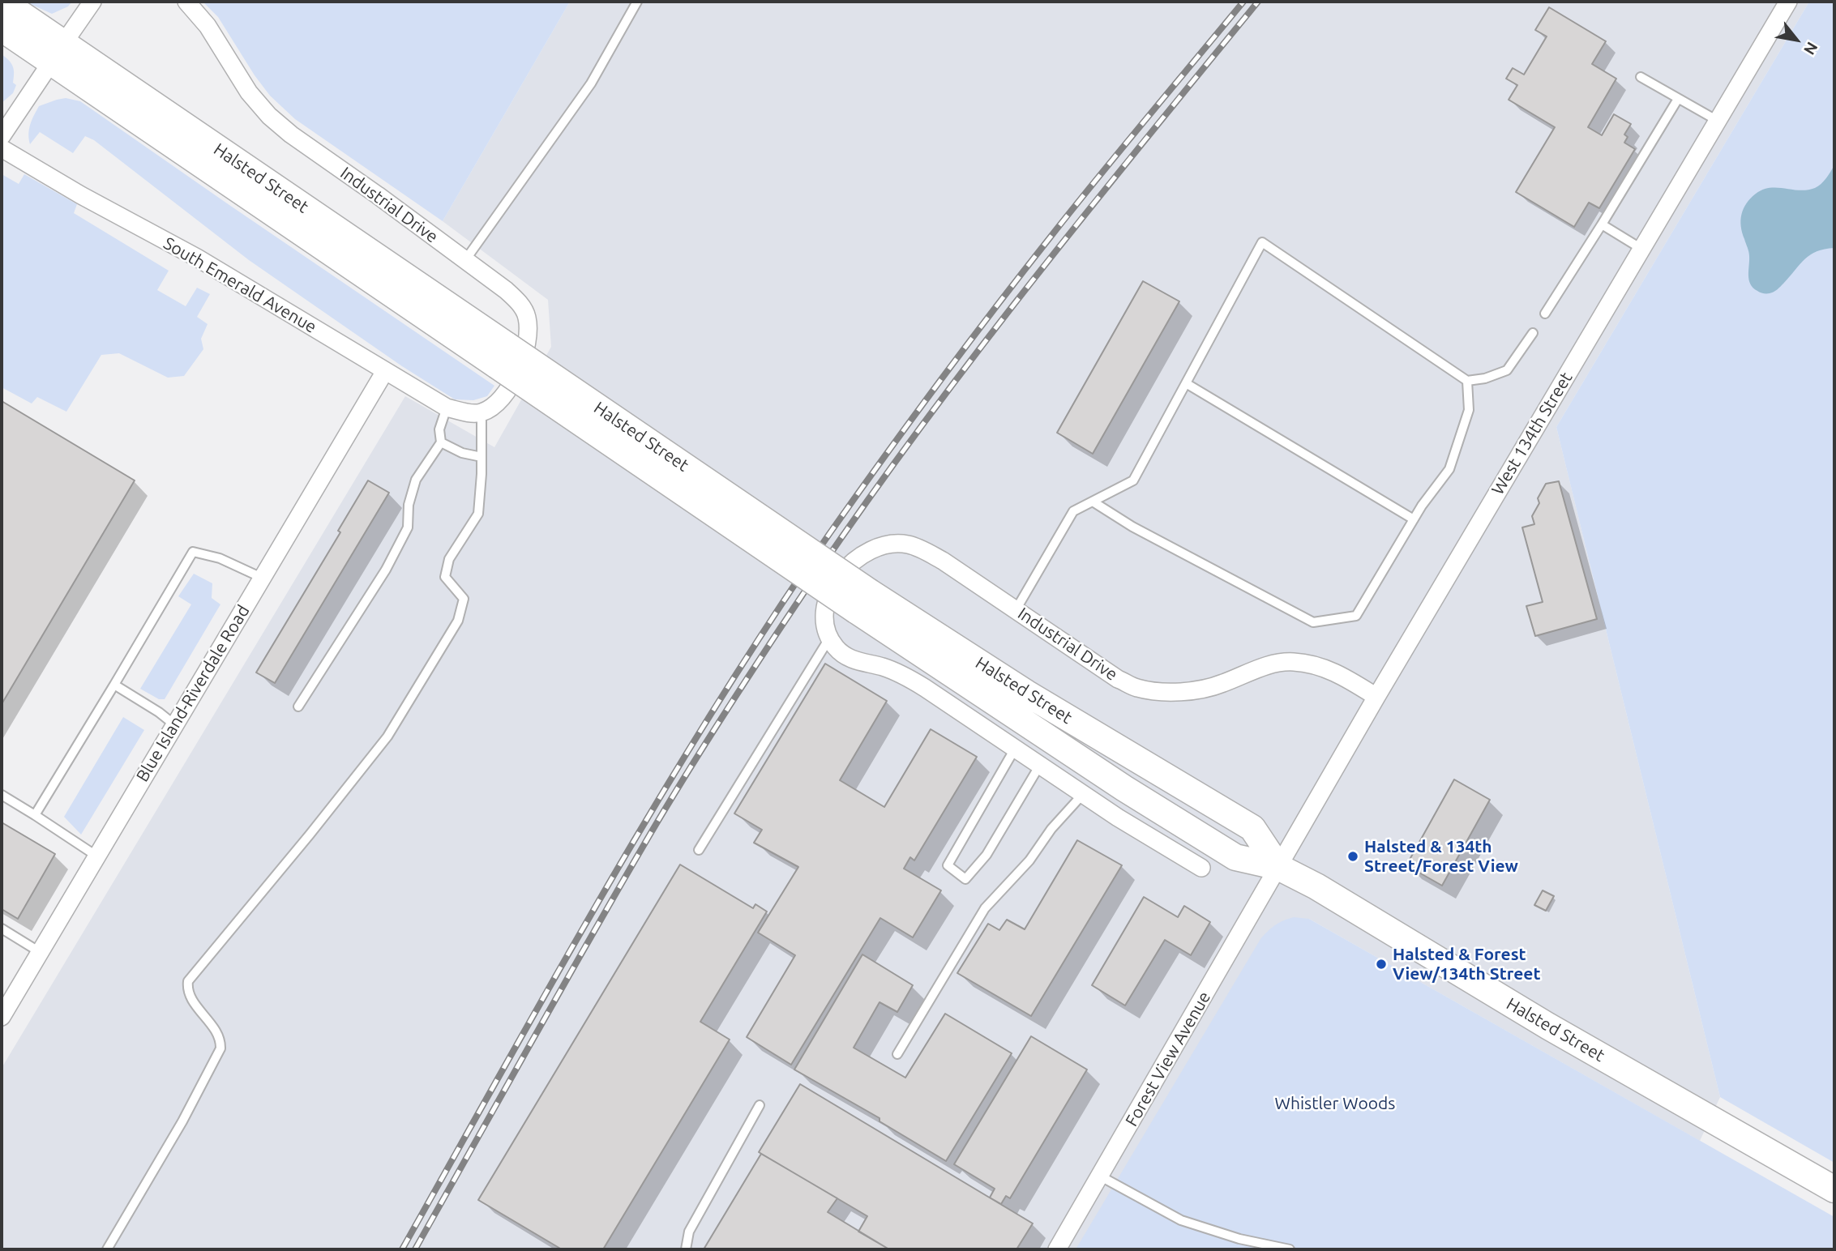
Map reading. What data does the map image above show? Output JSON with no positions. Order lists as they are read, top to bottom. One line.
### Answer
{"streets":{"main road":["Halsted Street"],"street":["Industrial Drive","South Emerald Avenue","West 134th Street","Blue Island-Riverdale Road","Forest View Avenue"]},"crossings":[["Halsted Street","West 134th Street"],["Halsted Street","Forest View Avenue"],["Industrial Drive","South Emerald Avenue"],["Industrial Drive","West 134th Street"],["South Emerald Avenue","Blue Island-Riverdale Road"],["West 134th Street","Forest View Avenue"]],"parks":["Whistler Woods"],"places":["Halsted & 134th Street/Forest View","Halsted & Forest View/134th Street"],"north":"bottom right"}
